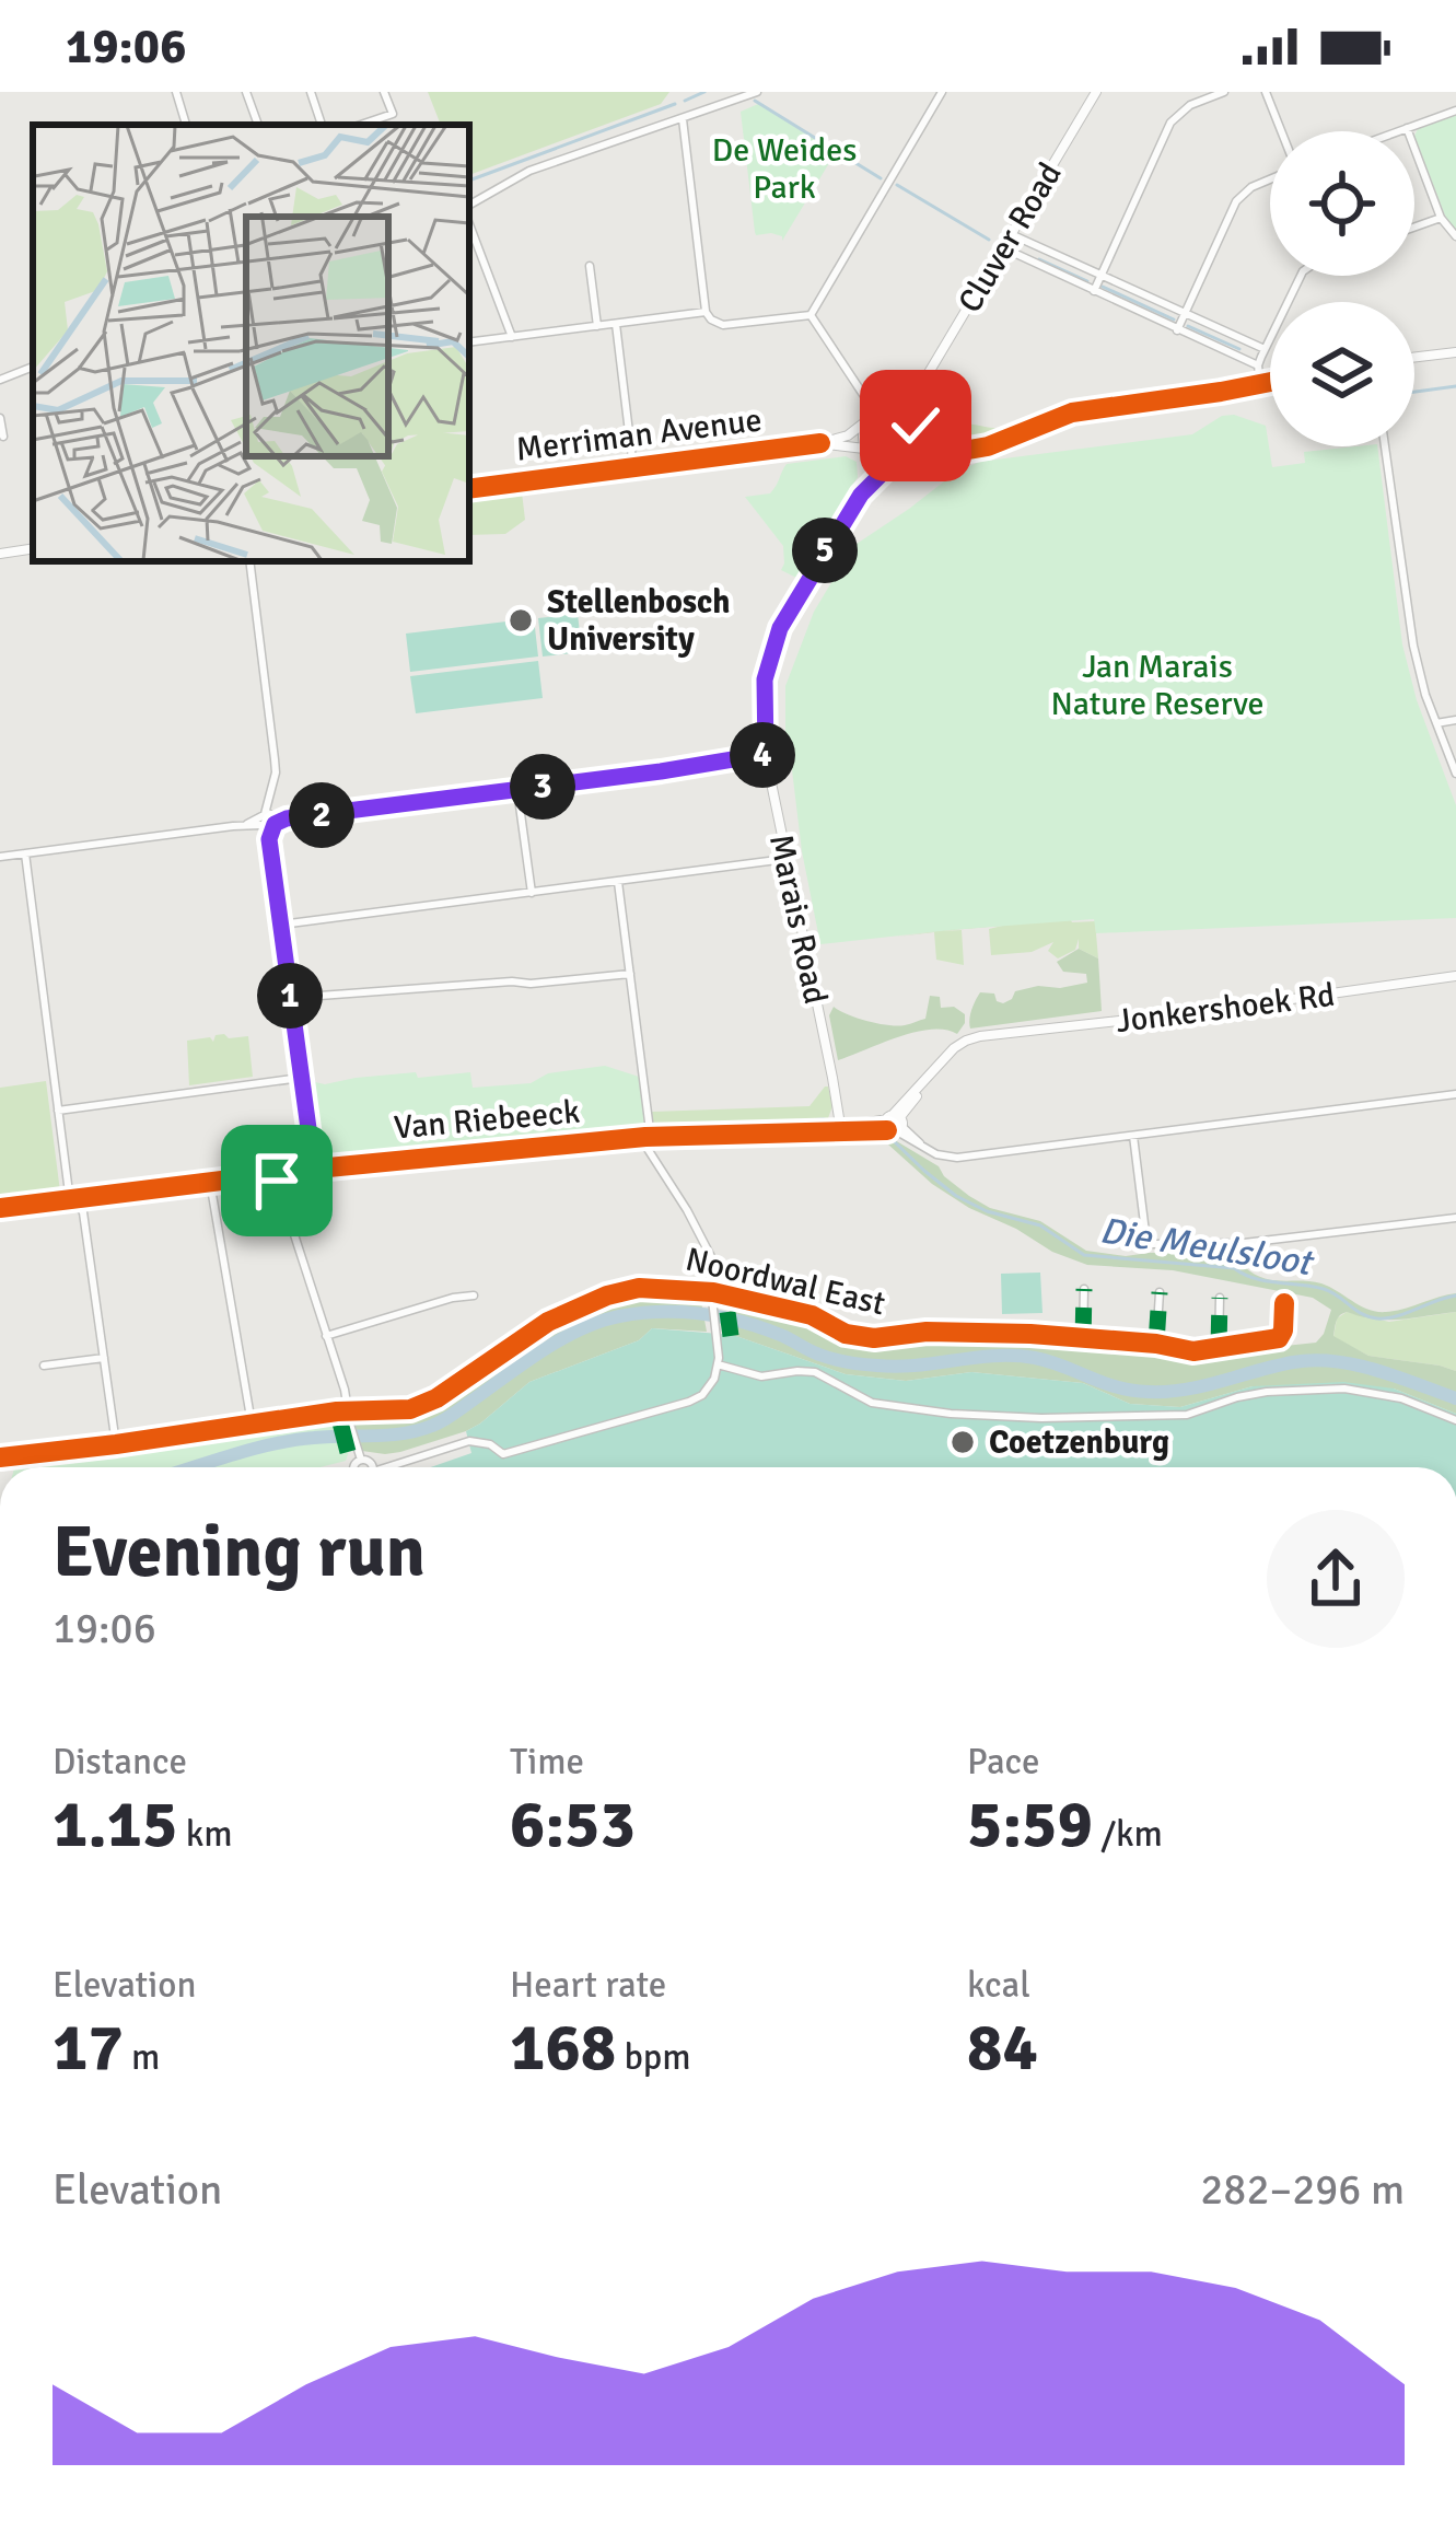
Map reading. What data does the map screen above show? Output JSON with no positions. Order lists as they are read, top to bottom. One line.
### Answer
{"streets":{"street":["Cluver Road","Merriman Avenue","Marais Road","Jonkershoek Rd","Van Riebeeck","Noordwal East"]},"crossings":[["Cluver Road","Merriman Avenue"],["Cluver Road","Marais Road"],["Merriman Avenue","Marais Road"],["Marais Road","Van Riebeeck"],["Jonkershoek Rd","Van Riebeeck"]],"water":["Die Meulsloot"],"parks":["De Weides Park","Jan Marais Nature Reserve"],"places":["Stellenbosch University","Coetzenburg"],"page":{"status":"19:06","pins":["5","4","3","2","1"],"heading":["Evening run","19:06"],"stats":[["Distance","1.15 km"],["Time","6:53"],["Pace","5:59 /km"],["Elevation","17 m"],["Heart rate","168 bpm"],["kcal","84"]],"chart":["Elevation","282–296 m"]}}
